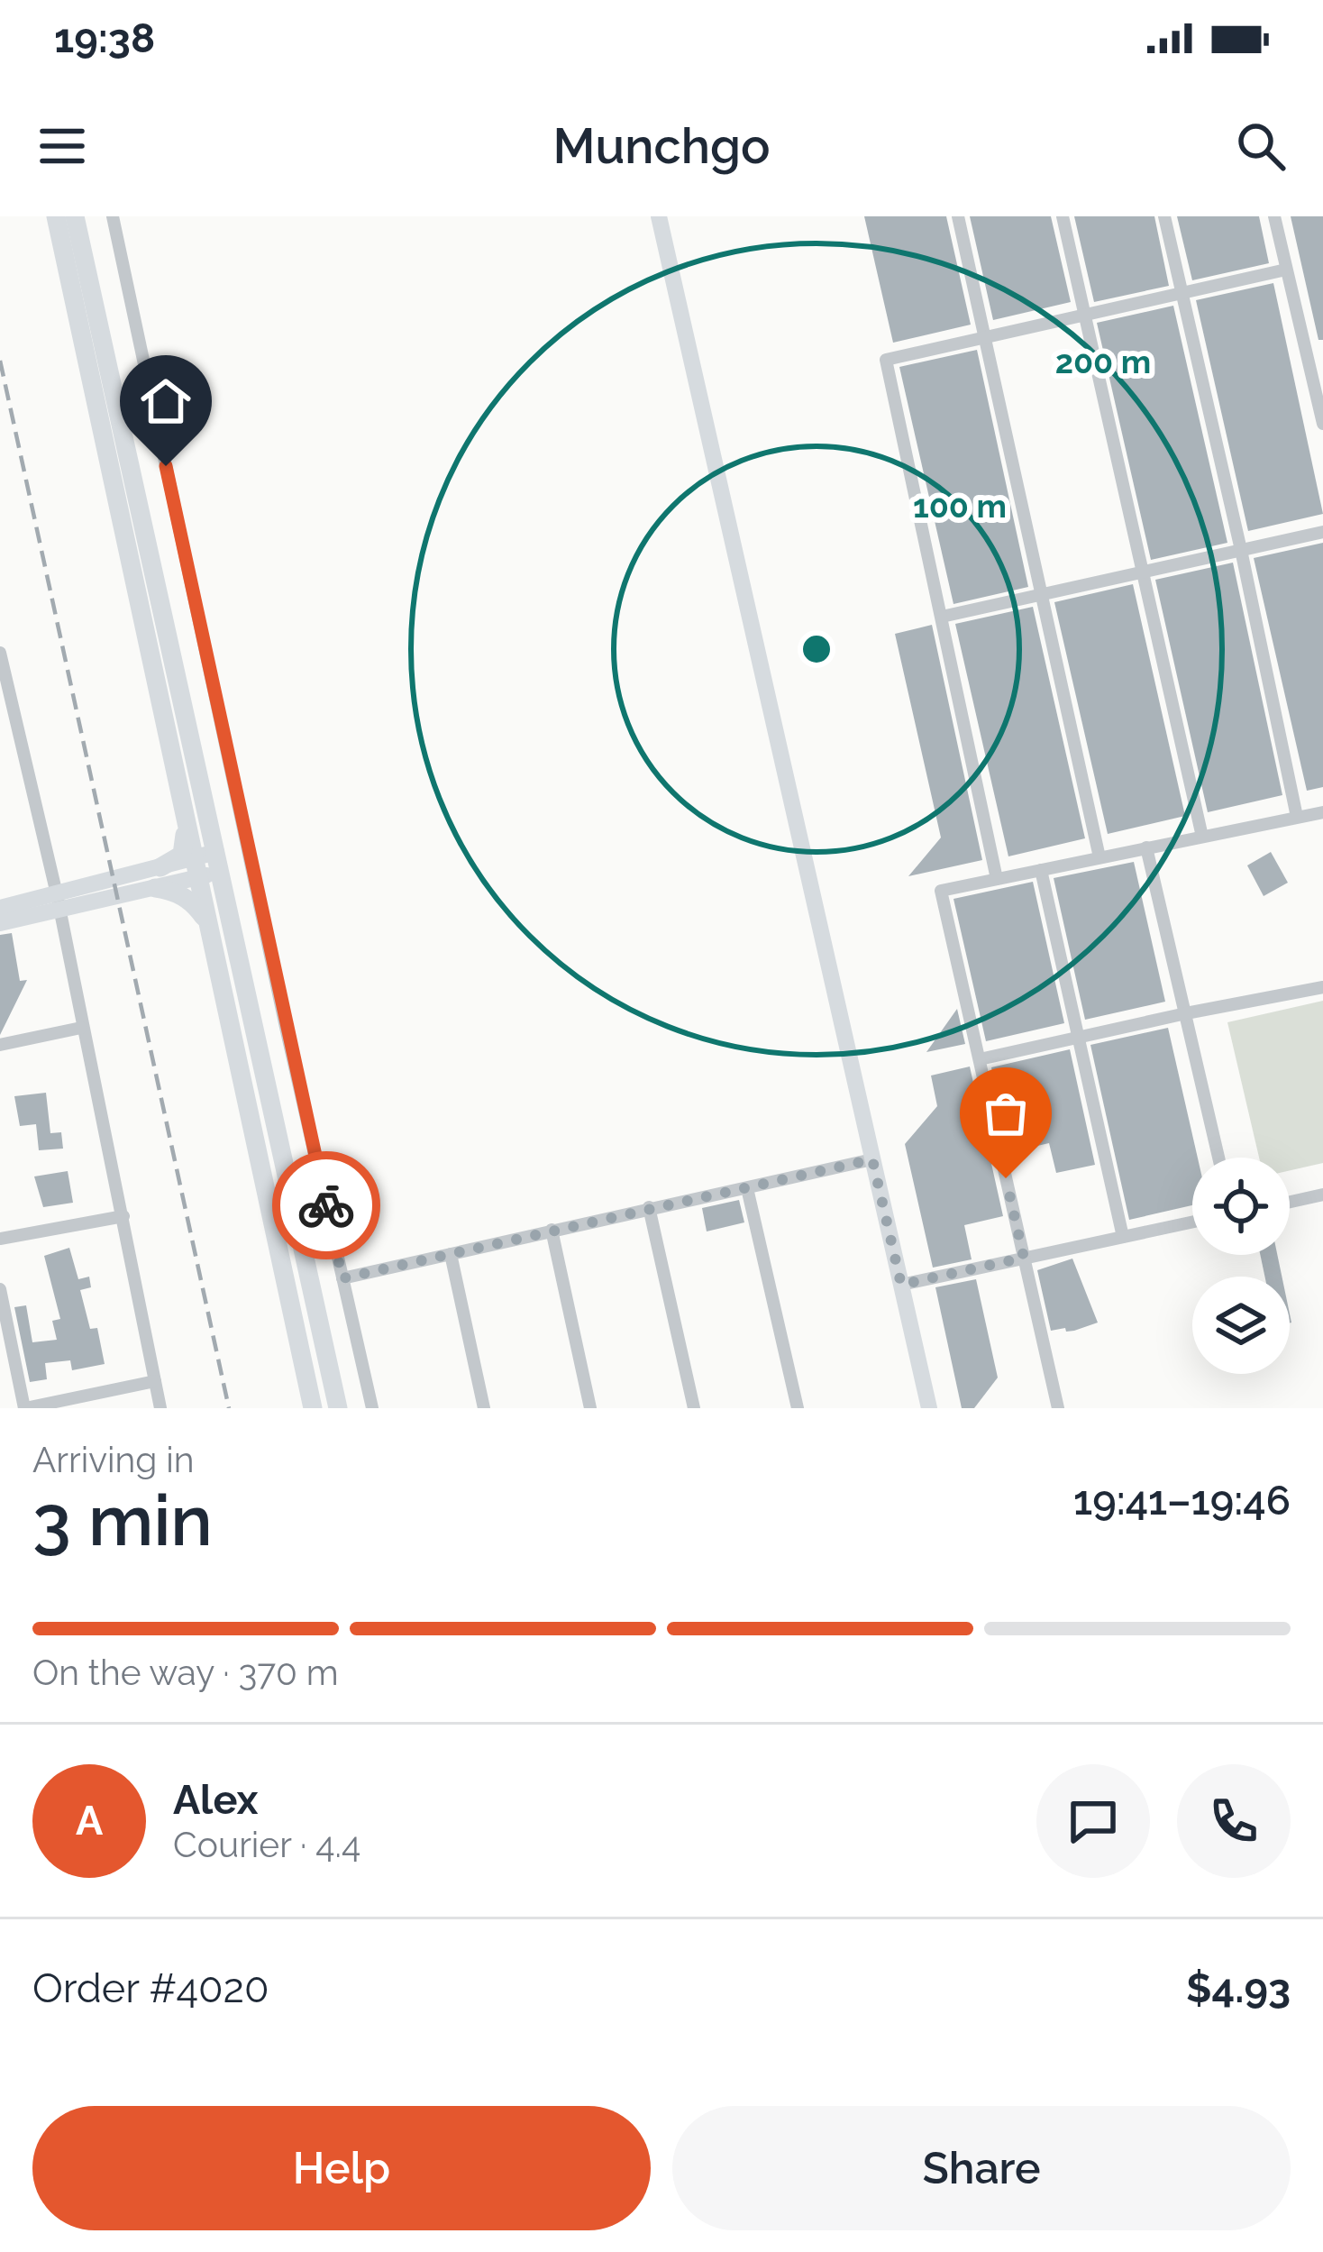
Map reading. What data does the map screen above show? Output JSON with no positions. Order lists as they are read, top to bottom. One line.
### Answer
{"page":{"status":"19:38","header":"Munchgo","heading":["3 min","Arriving in","19:41–19:46"],"panel":["Alex","Courier · 4.4","Order #4020","$4.93"],"bar":"On the way · 370 m","round":"A","buttons":["Help","Share"]},"rings":["200 m","100 m"]}
